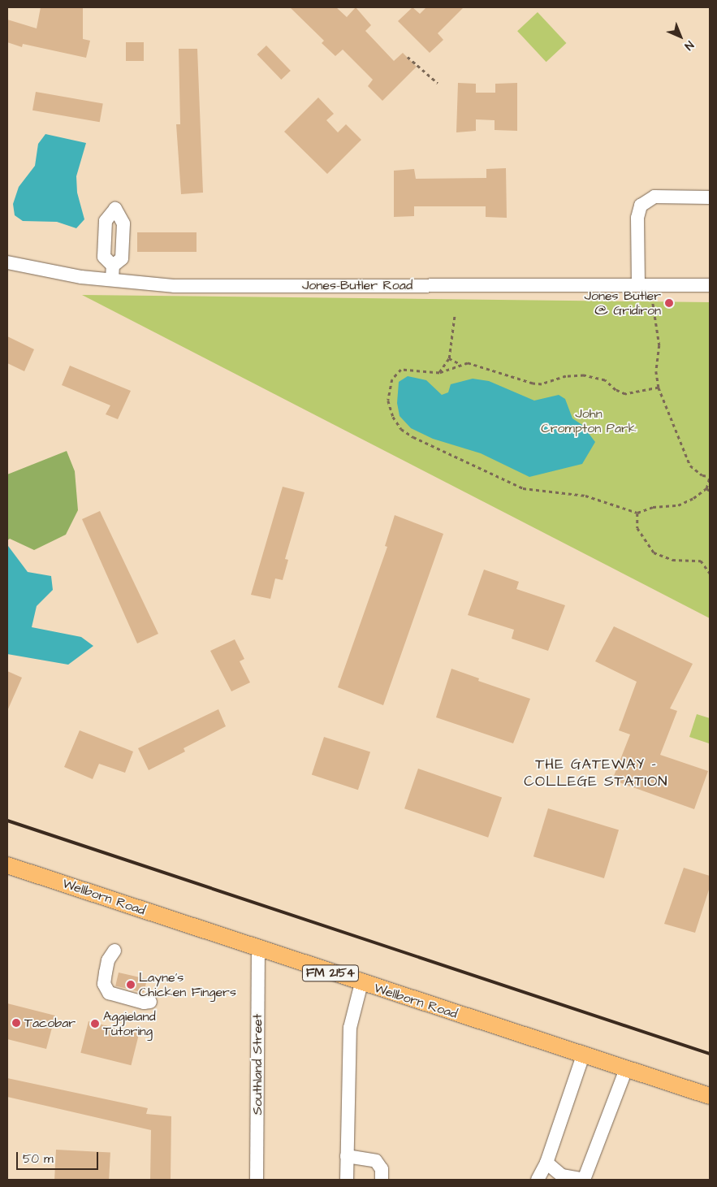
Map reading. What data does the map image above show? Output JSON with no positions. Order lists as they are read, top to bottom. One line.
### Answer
{"streets":{"main road":["Wellborn Road","FM 2154"],"street":["Jones-Butler Road","Southland Street"]},"crossings":[["Wellborn Road","Southland Street"]],"districts":["THE GATEWAY - COLLEGE STATION"],"parks":["John Crompton Park"],"places":["Jones Butler @ Gridiron","Layne's Chicken Fingers","Tacobar","Aggieland Tutoring"],"scale_bar":"50 m","north":"bottom right"}
